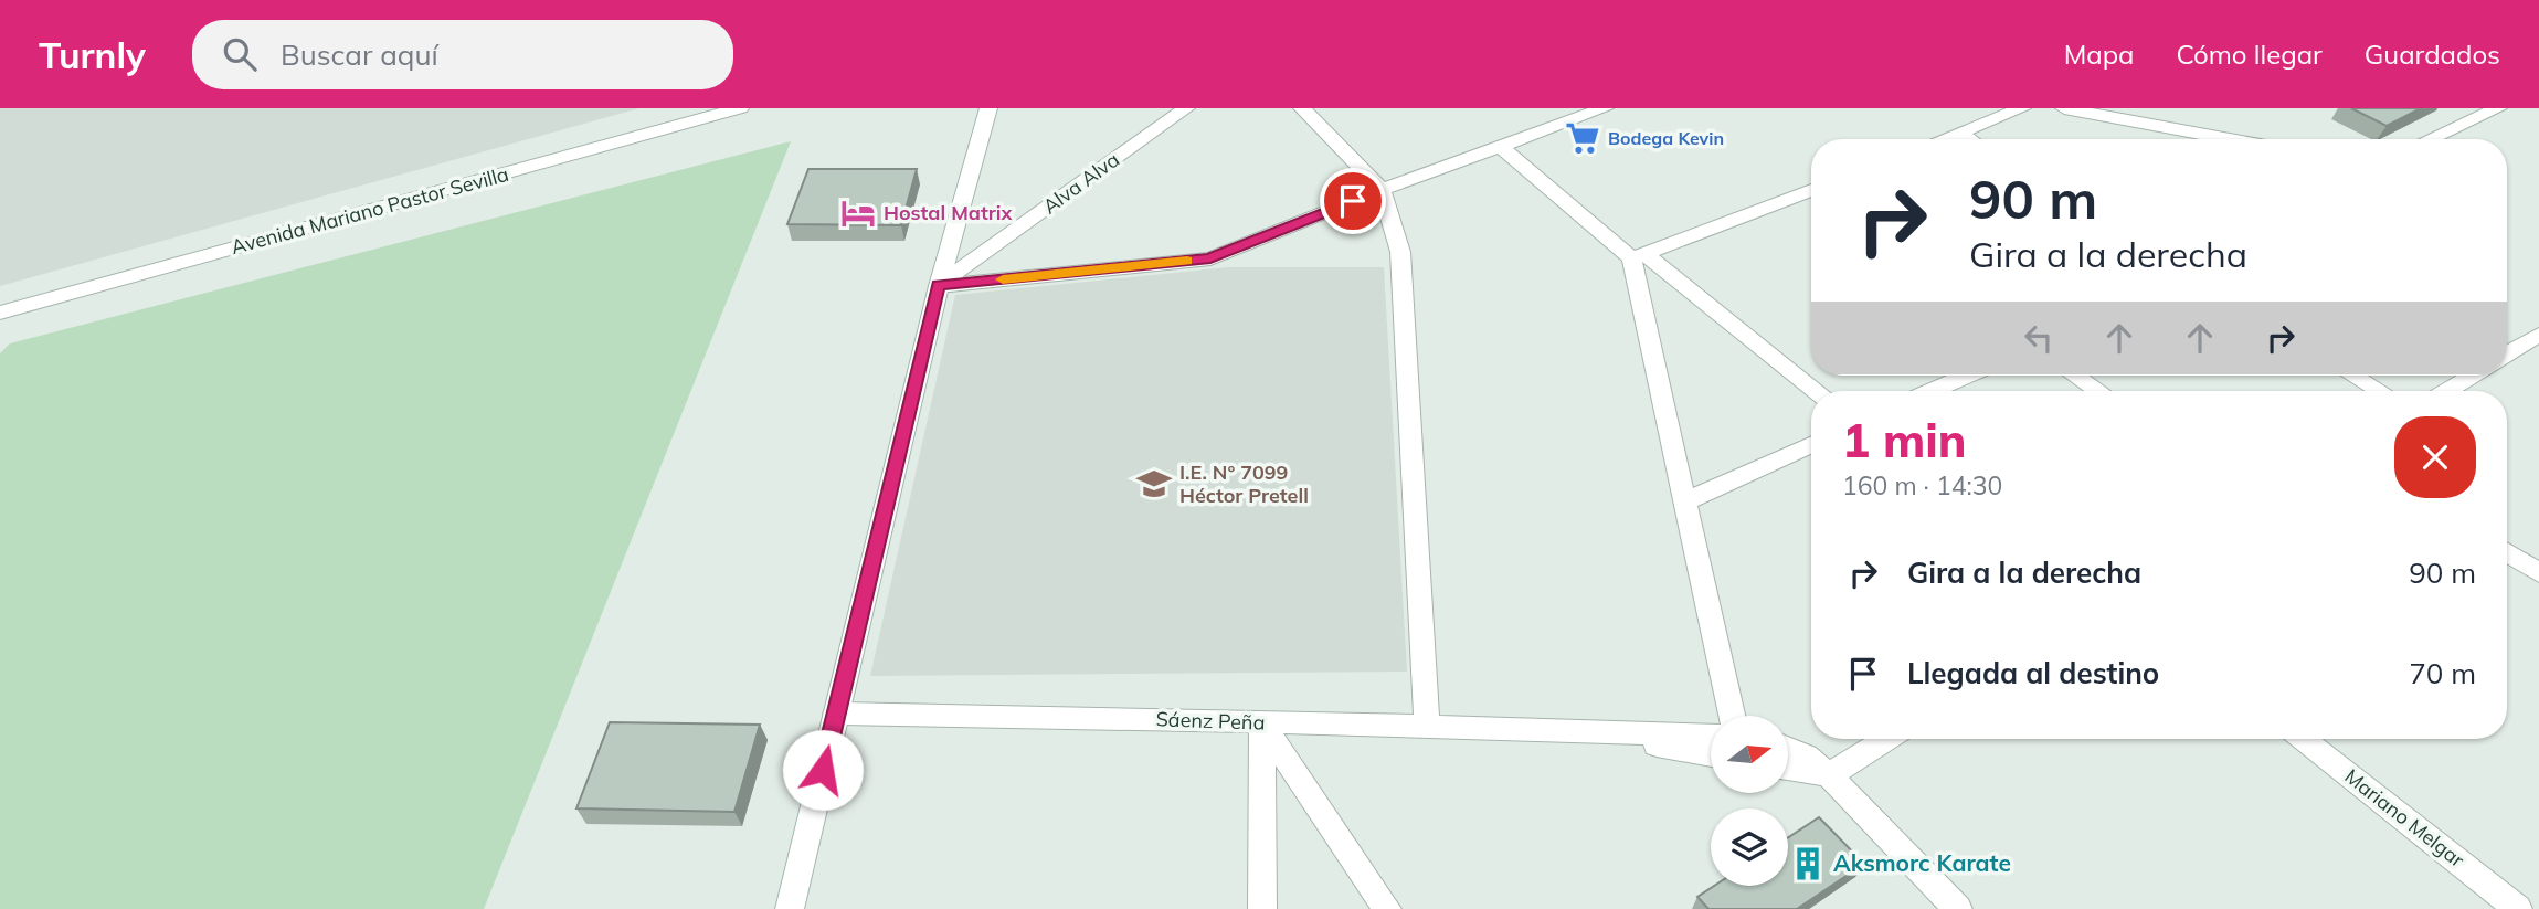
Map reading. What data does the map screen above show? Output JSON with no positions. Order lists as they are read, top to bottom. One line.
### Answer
{"streets":{"street":["Alva Alva","Avenida Mariano Pastor Sevilla","Sáenz Peña","Mariano Melgar"]},"places":{"supermarket":["Bodega Kevin"],"hotel":["Hostal Matrix"],"school or university":["I.E. N° 7099 Héctor Pretell"],"building":["Aksmorc Karate"]},"north":"right","page":{"header":"Turnly","search":"Buscar aquí","nav":["Mapa","Cómo llegar","Guardados"],"turn":["90 m","Gira a la derecha"],"heading":["1 min","160 m · 14:30"],"list":[{"name":"Gira a la derecha","value":"90 m"},{"name":"Llegada al destino","value":"70 m"}]}}
